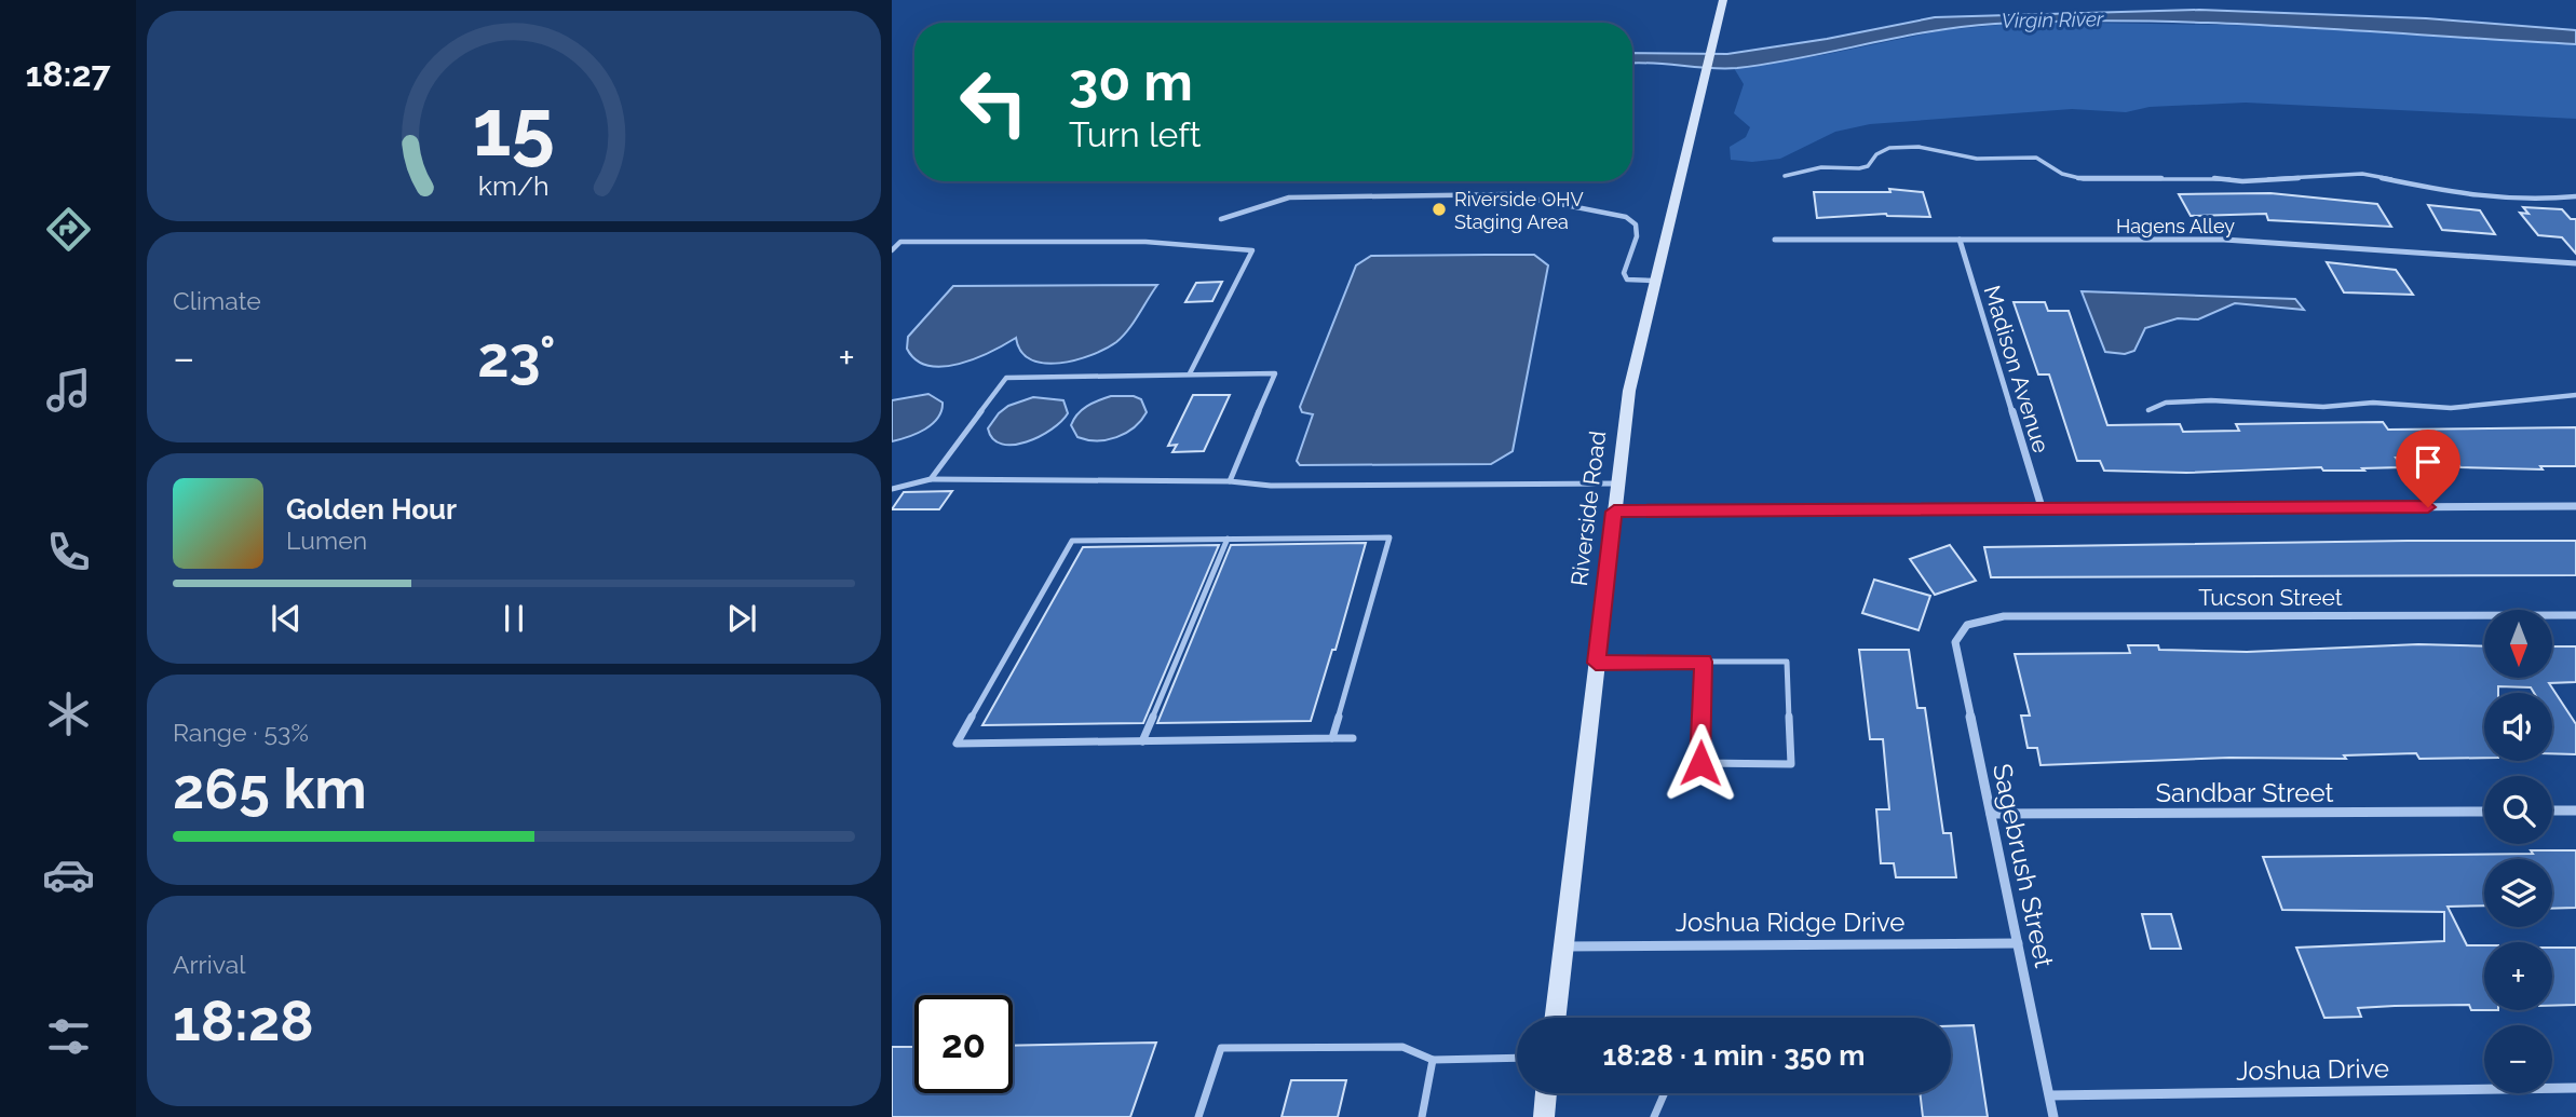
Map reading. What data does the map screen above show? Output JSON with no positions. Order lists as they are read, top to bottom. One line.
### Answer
{"streets":{"main road":["Riverside Road"],"street":["Hagens Alley","Madison Avenue","Tucson Street","Sandbar Street","Sagebrush Street","Joshua Ridge Drive","Joshua Drive"]},"crossings":[["Hagens Alley","Madison Avenue"],["Riverside Road","Joshua Ridge Drive"],["Tucson Street","Sagebrush Street"],["Sandbar Street","Sagebrush Street"],["Sagebrush Street","Joshua Ridge Drive"],["Sagebrush Street","Joshua Drive"]],"water":["Virgin River"],"places":["Riverside OHV Staging Area"],"north":"bottom","page":{"tabs":"18:27","turn":["30 m","Turn left"],"tile":["Climate",["Range · 53%","265 km"],["Arrival","18:28"]],"heat":["−","23°","+"],"song":["Golden Hour","Lumen"],"map_buttons":["+","−"],"limit":"20","trip":"18:28 · 1 min · 350 m","gauge":["15","km/h"]}}
